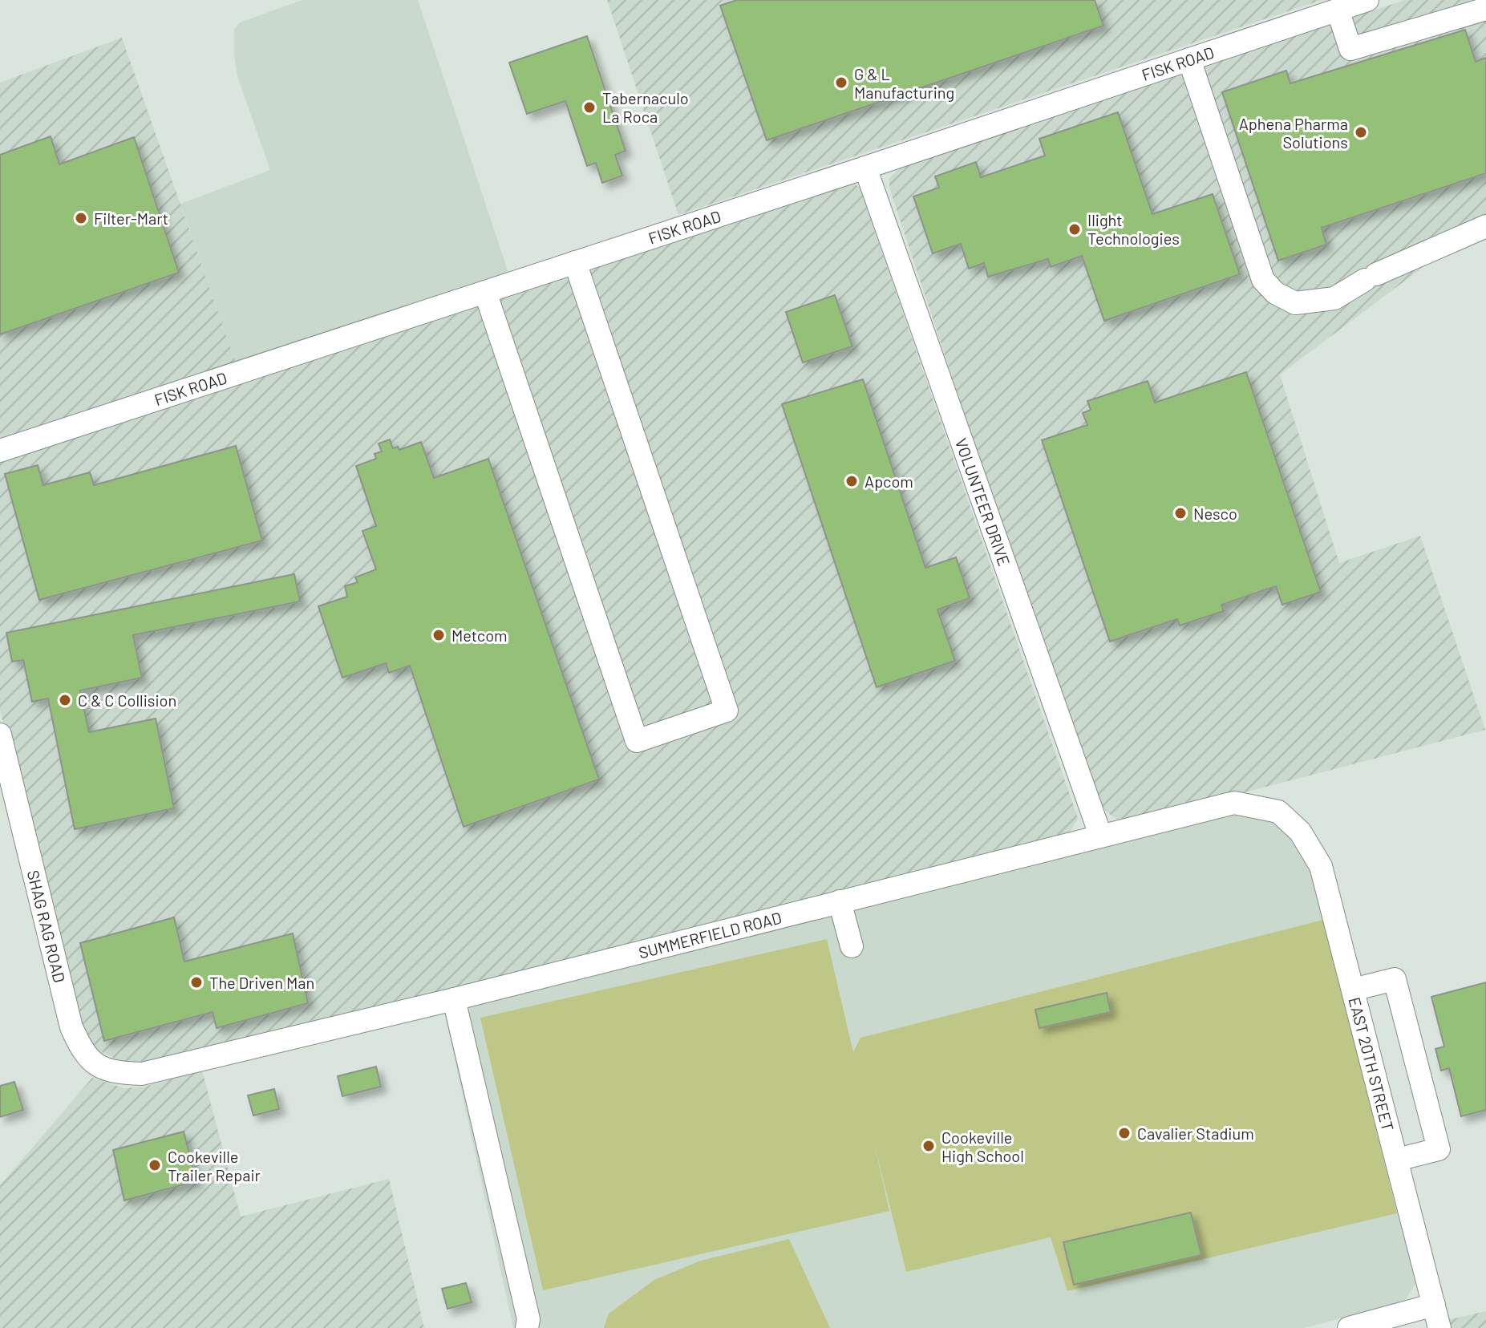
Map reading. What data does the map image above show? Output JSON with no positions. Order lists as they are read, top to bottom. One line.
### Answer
{"streets":{"street":["FISK ROAD","VOLUNTEER DRIVE","SHAG RAG ROAD","SUMMERFIELD ROAD","EAST 20TH STREET"]},"crossings":[["FISK ROAD","VOLUNTEER DRIVE"],["VOLUNTEER DRIVE","SUMMERFIELD ROAD"],["SHAG RAG ROAD","SUMMERFIELD ROAD"],["SUMMERFIELD ROAD","EAST 20TH STREET"]],"places":["G & L Manufacturing","Tabernaculo La Roca","Aphena Pharma Solutions","Filter-Mart","Ilight Technologies","Apcom","Nesco","Metcom","C & C Collision","The Driven Man","Cavalier Stadium","Cookeville High School","Cookeville Trailer Repair"]}
